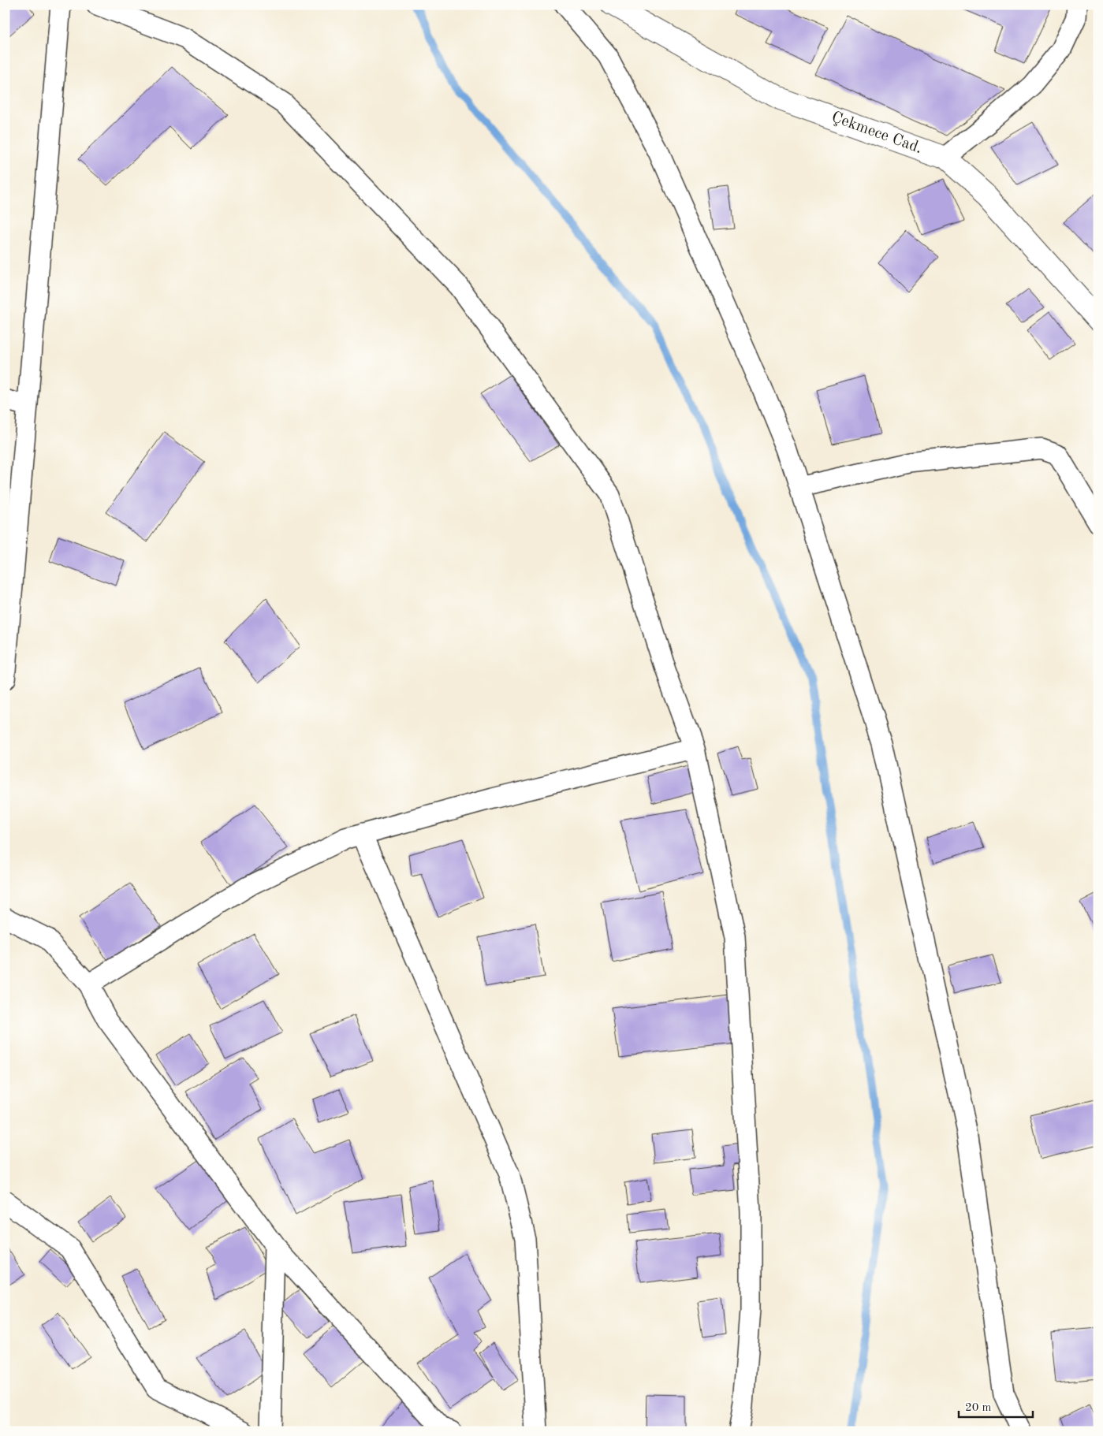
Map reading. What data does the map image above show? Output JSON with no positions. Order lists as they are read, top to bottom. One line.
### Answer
{"streets":{"street":["Çekmece Cad."]},"scale_bar":"20 m"}
